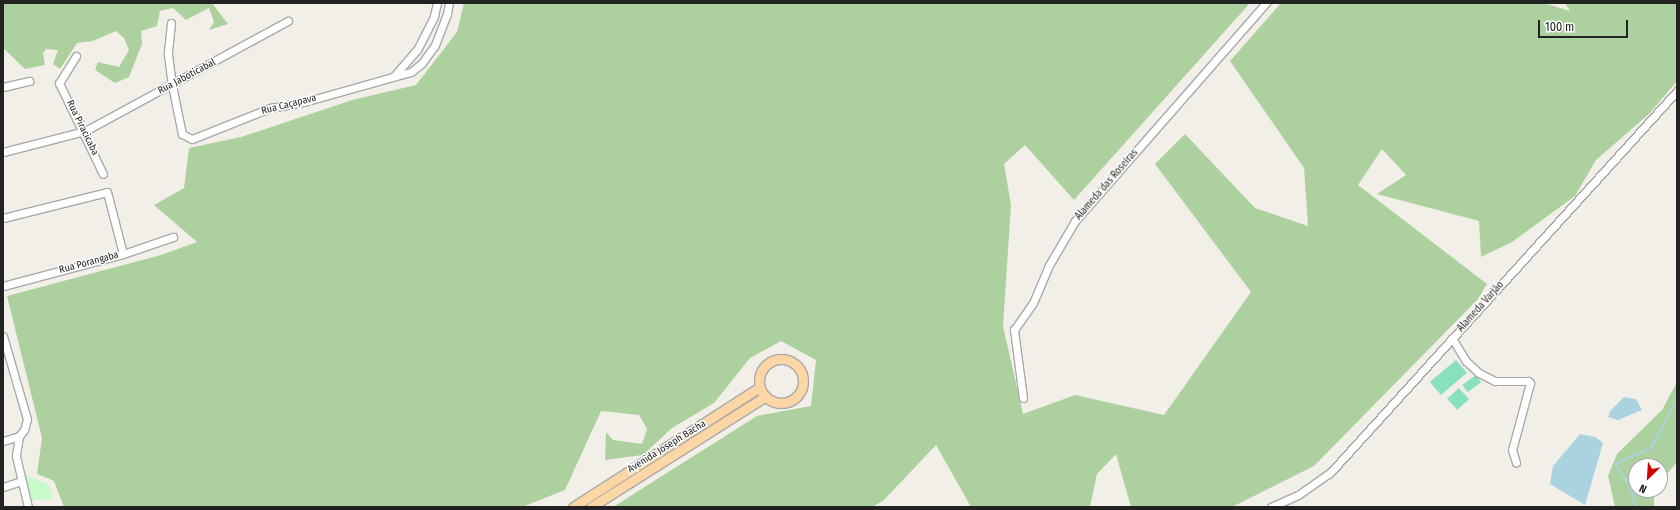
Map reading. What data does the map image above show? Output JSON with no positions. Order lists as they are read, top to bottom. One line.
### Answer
{"streets":{"main road":["Avenida Joseph Bacha"],"street":["Rua Jaboticabal","Rua Caçapava","Rua Piracicaba","Alameda das Roseiras","Rua Porangaba","Alameda Varjão"]},"crossings":[["Rua Jaboticabal","Rua Caçapava"],["Rua Jaboticabal","Rua Piracicaba"]],"scale_bar":"100 m","north":"bottom left"}
